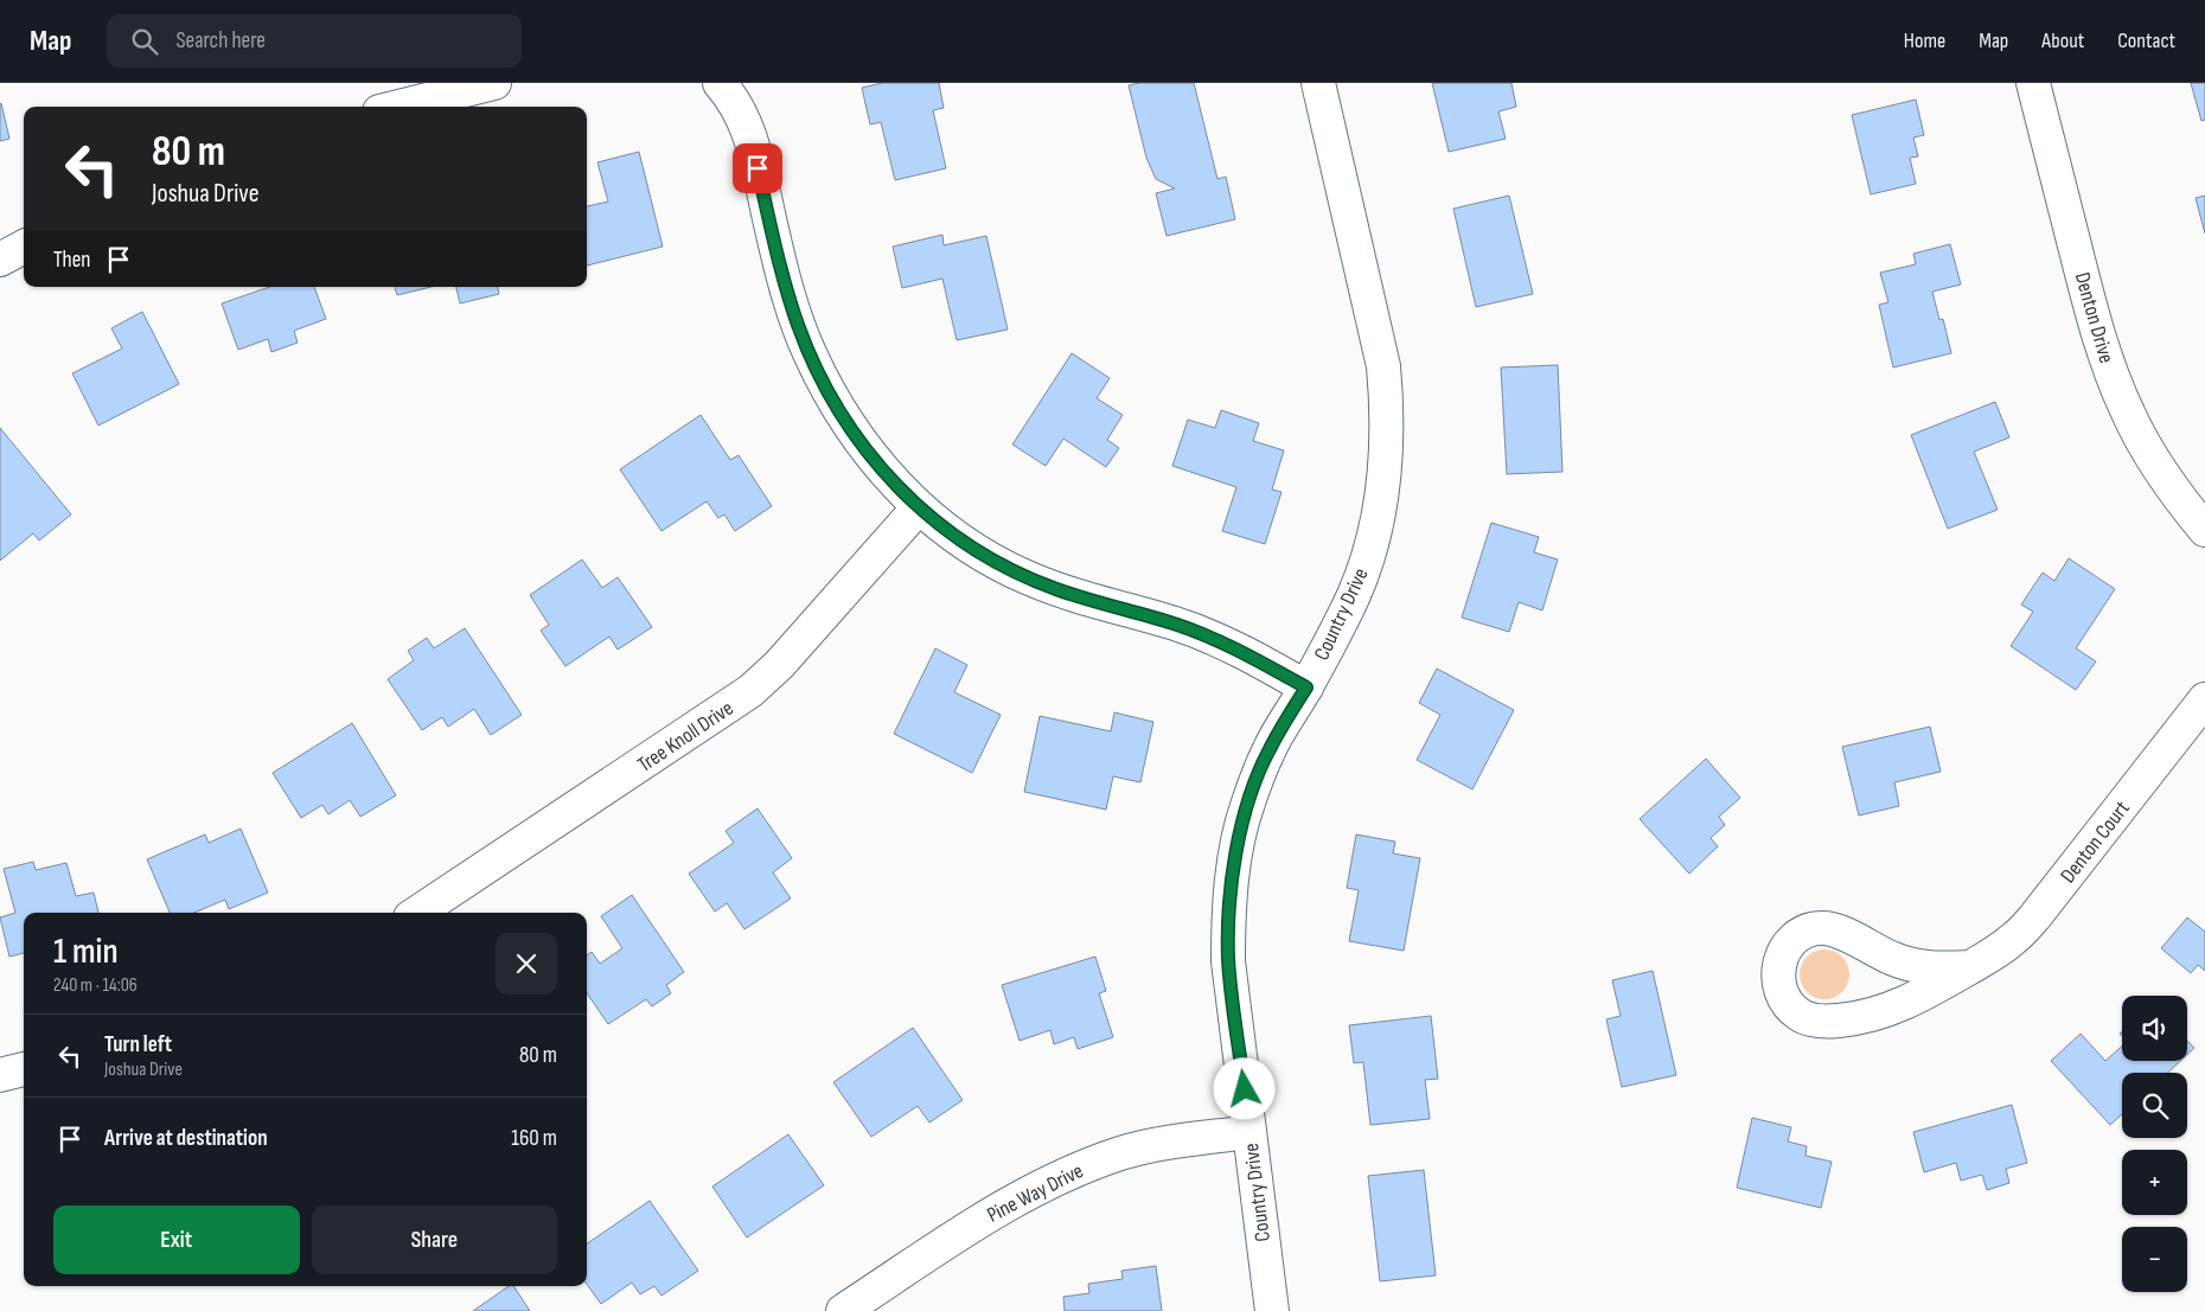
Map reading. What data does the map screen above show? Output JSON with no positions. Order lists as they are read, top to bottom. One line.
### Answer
{"streets":{"street":["Denton Drive","Country Drive","Tree Knoll Drive","Denton Court","Pine Way Drive"]},"crossings":[["Country Drive","Pine Way Drive"]],"page":{"header":"Map","search":"Search here","nav":["Home","Map","About","Contact"],"turn":["80 m","Joshua Drive"],"then":"Then","heading":["1 min","240 m · 14:06"],"map_buttons":["+","−"],"list":[{"name":"Turn left","note":"Joshua Drive","value":"80 m"},{"name":"Arrive at destination","value":"160 m"}],"buttons":["Exit","Share"]}}
